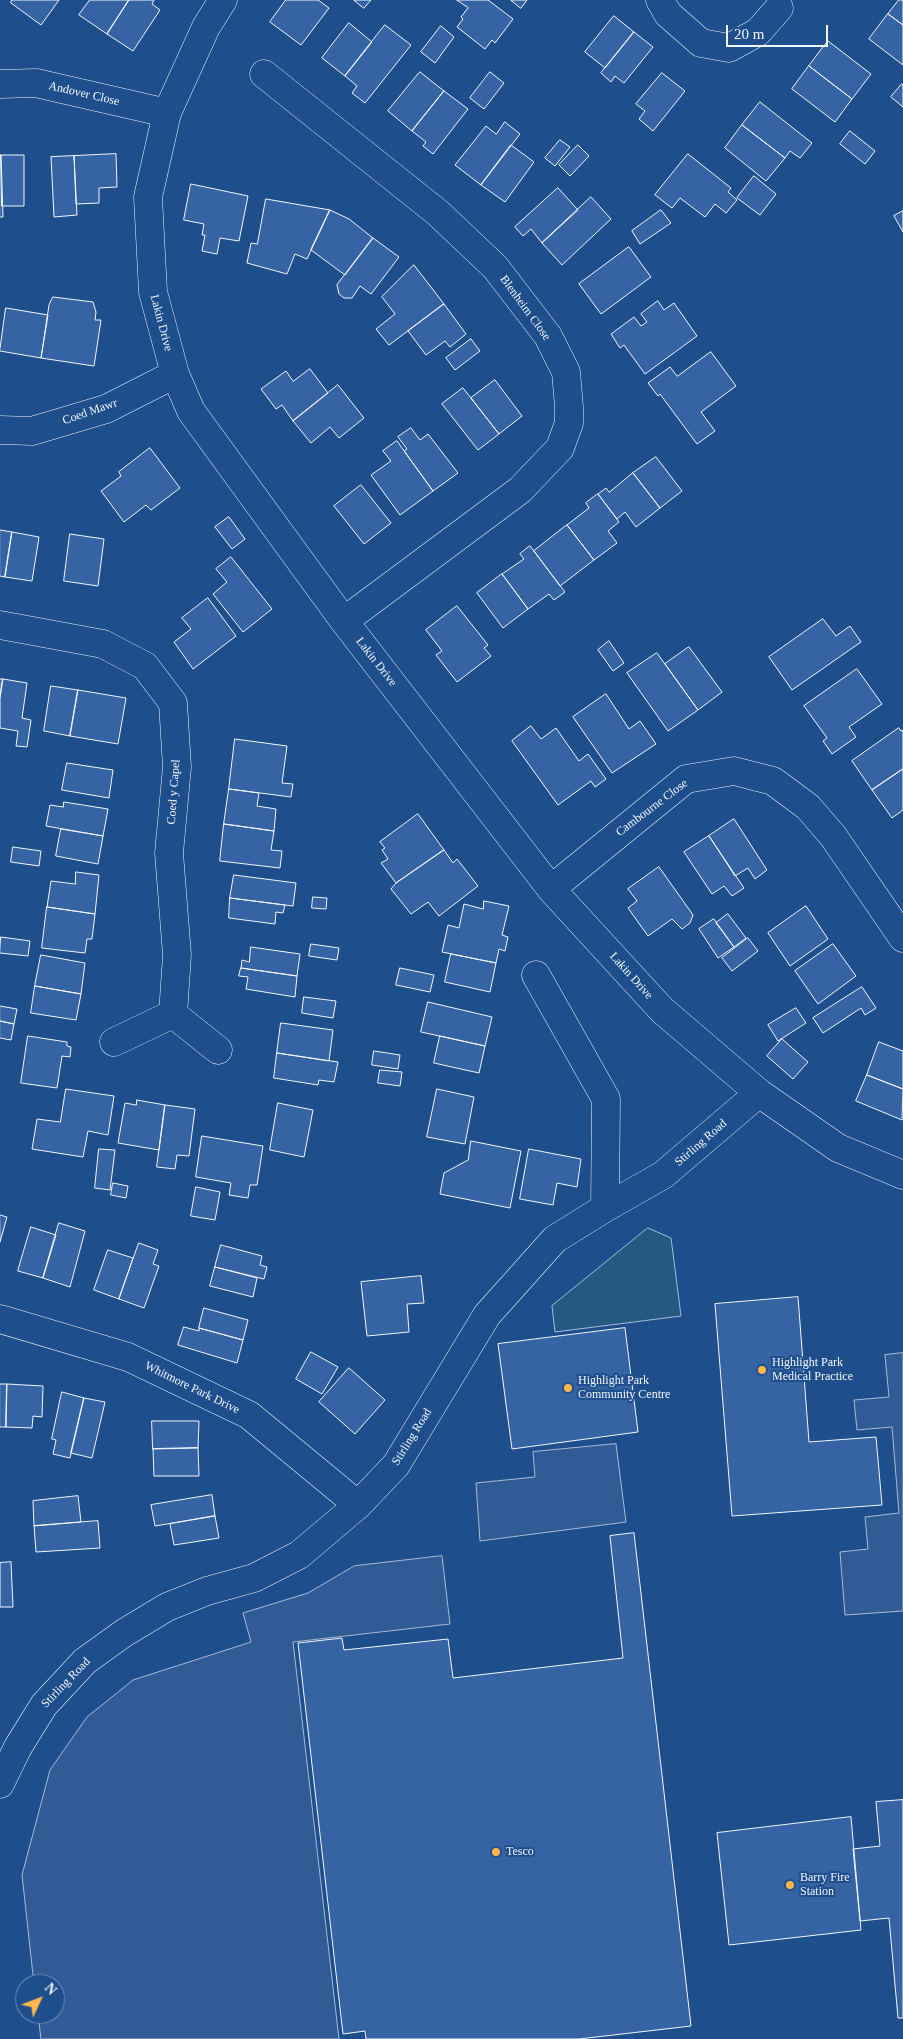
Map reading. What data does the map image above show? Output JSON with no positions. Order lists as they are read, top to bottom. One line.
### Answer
{"streets":{"street":["Andover Close","Blenheim Close","Lakin Drive","Coed Mawr","Coed y Capel","Cambourne Close","Stirling Road","Whitmore Park Drive"]},"crossings":[["Andover Close","Lakin Drive"],["Blenheim Close","Lakin Drive"],["Lakin Drive","Coed Mawr"],["Lakin Drive","Cambourne Close"],["Lakin Drive","Stirling Road"],["Stirling Road","Whitmore Park Drive"]],"places":["Highlight Park Medical Practice","Highlight Park Community Centre","Tesco","Barry Fire Station"],"scale_bar":"20 m","north":"top right"}
